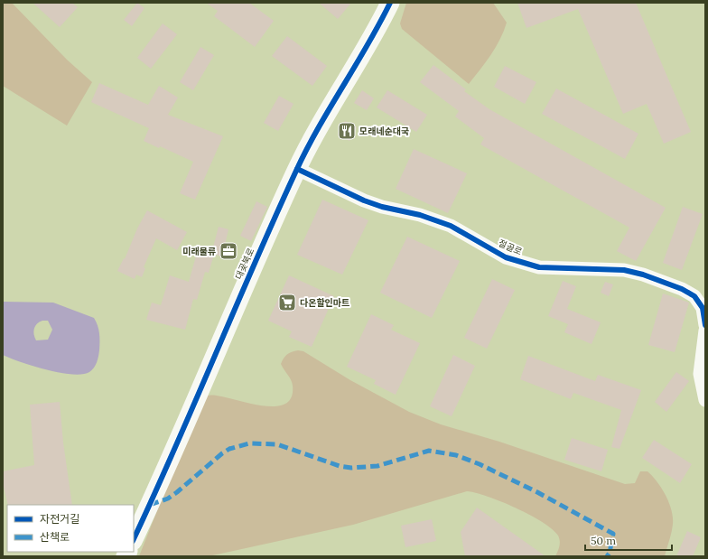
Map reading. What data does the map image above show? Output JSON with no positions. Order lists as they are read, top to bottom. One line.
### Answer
{"streets":{"street":["절골로","대곶북로"]},"crossings":[["절골로","대곶북로"]],"places":{"restaurant":["모래네순대국"],"office":["미래물류"],"supermarket":["다온할인마트"]},"legend":["자전거길","산책로"],"scale_bar":"50 m"}
